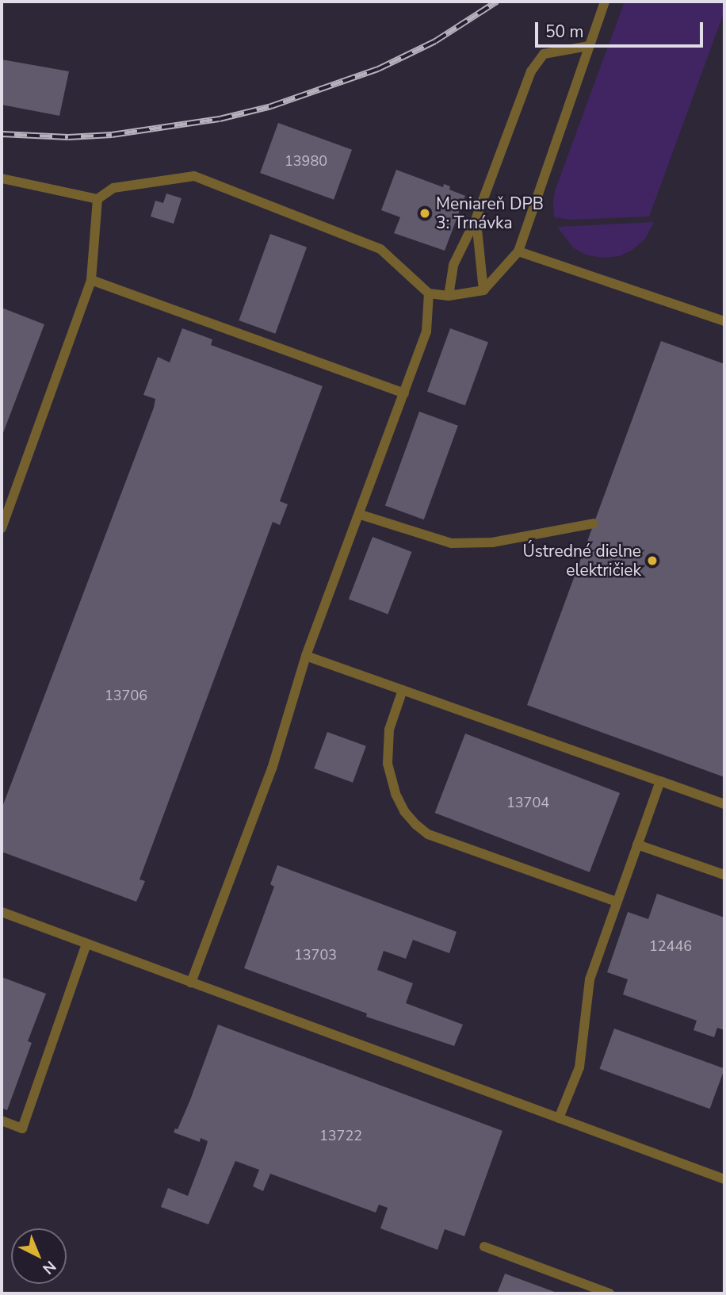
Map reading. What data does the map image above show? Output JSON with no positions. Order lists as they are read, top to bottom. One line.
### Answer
{"places":["Meniareň DPB 3: Trnávka","Ústredné dielne električiek"],"house_numbers":["13980","13706","13704","12446","13703","13722"],"scale_bar":"50 m","north":"bottom right"}
